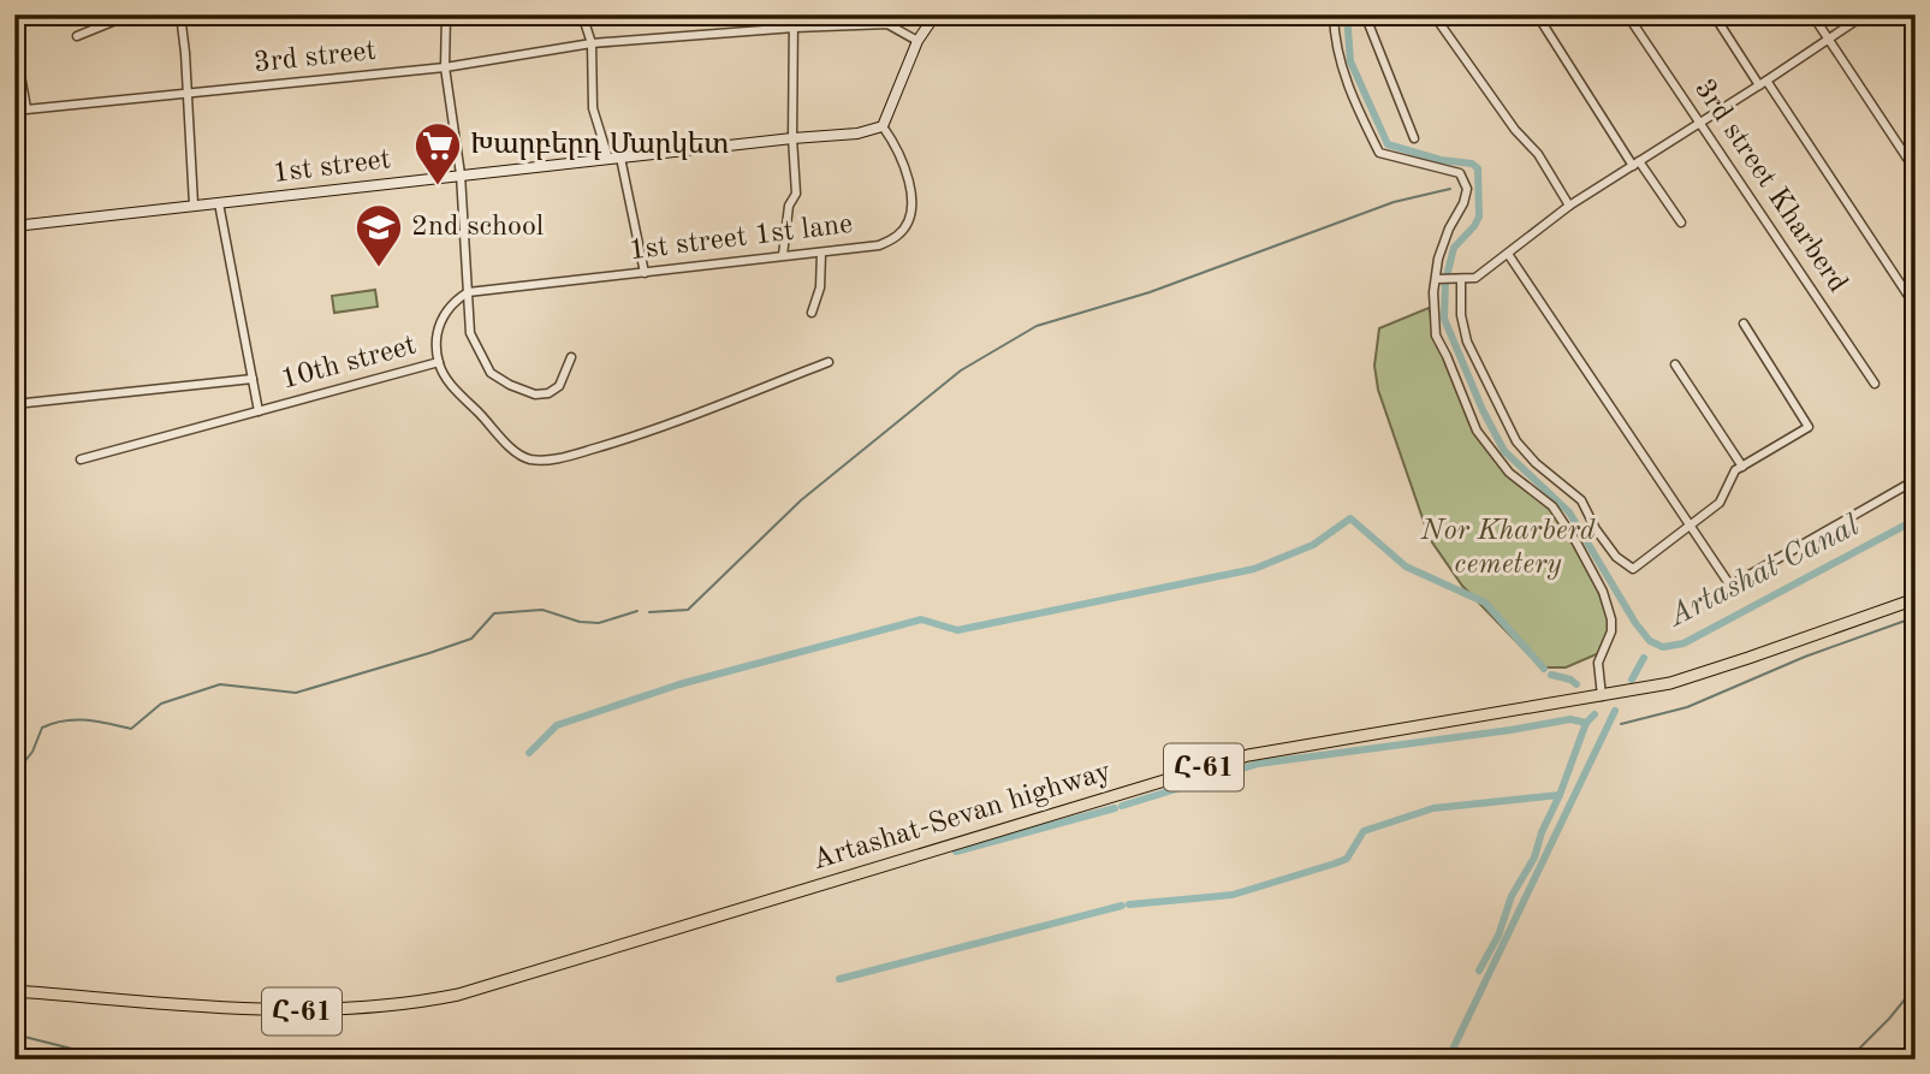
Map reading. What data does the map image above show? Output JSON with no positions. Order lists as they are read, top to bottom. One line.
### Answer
{"streets":{"main road":["1st street","Հ-61","Artashat-Sevan highway"],"street":["3rd street","3rd street Kharberd","1st street 1st lane","10th street"]},"crossings":[["1st street","1st street 1st lane"]],"water":["Artashat Canal"],"parks":["Nor Kharberd cemetery"],"places":{"supermarket":["Խարբերդ Մարկետ"],"school or university":["2nd school"]}}
